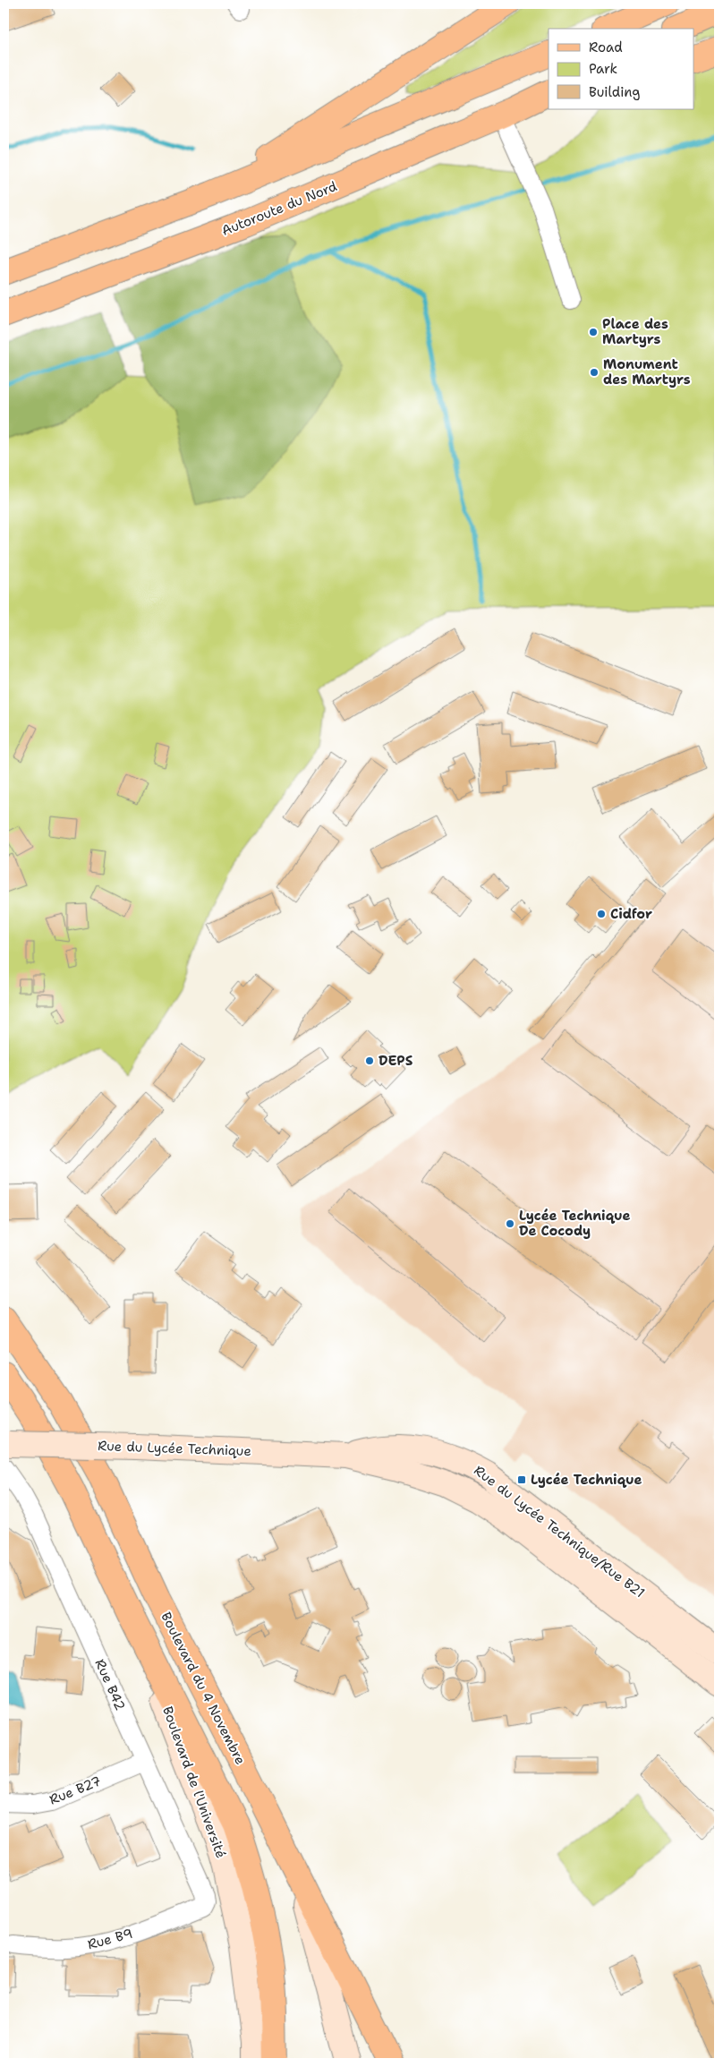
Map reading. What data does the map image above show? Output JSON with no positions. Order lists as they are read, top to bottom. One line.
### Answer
{"streets":{"main road":["Autoroute du Nord","Boulevard du 4 Novembre"],"street":["Rue du Lycée Technique","Rue du Lycée Technique/Rue B21","Rue B42","Boulevard de l'Université","Rue B27","Rue B9"]},"crossings":[["Rue du Lycée Technique","Rue du Lycée Technique/Rue B21"],["Rue B42","Rue B27"],["Rue B42","Rue B9"]],"places":{"other":["Place des Martyrs","Monument des Martyrs","Cidfor","DEPS","Lycée Technique De Cocody"],"transit":["Lycée Technique"]},"legend":["Road","Park","Building"]}
